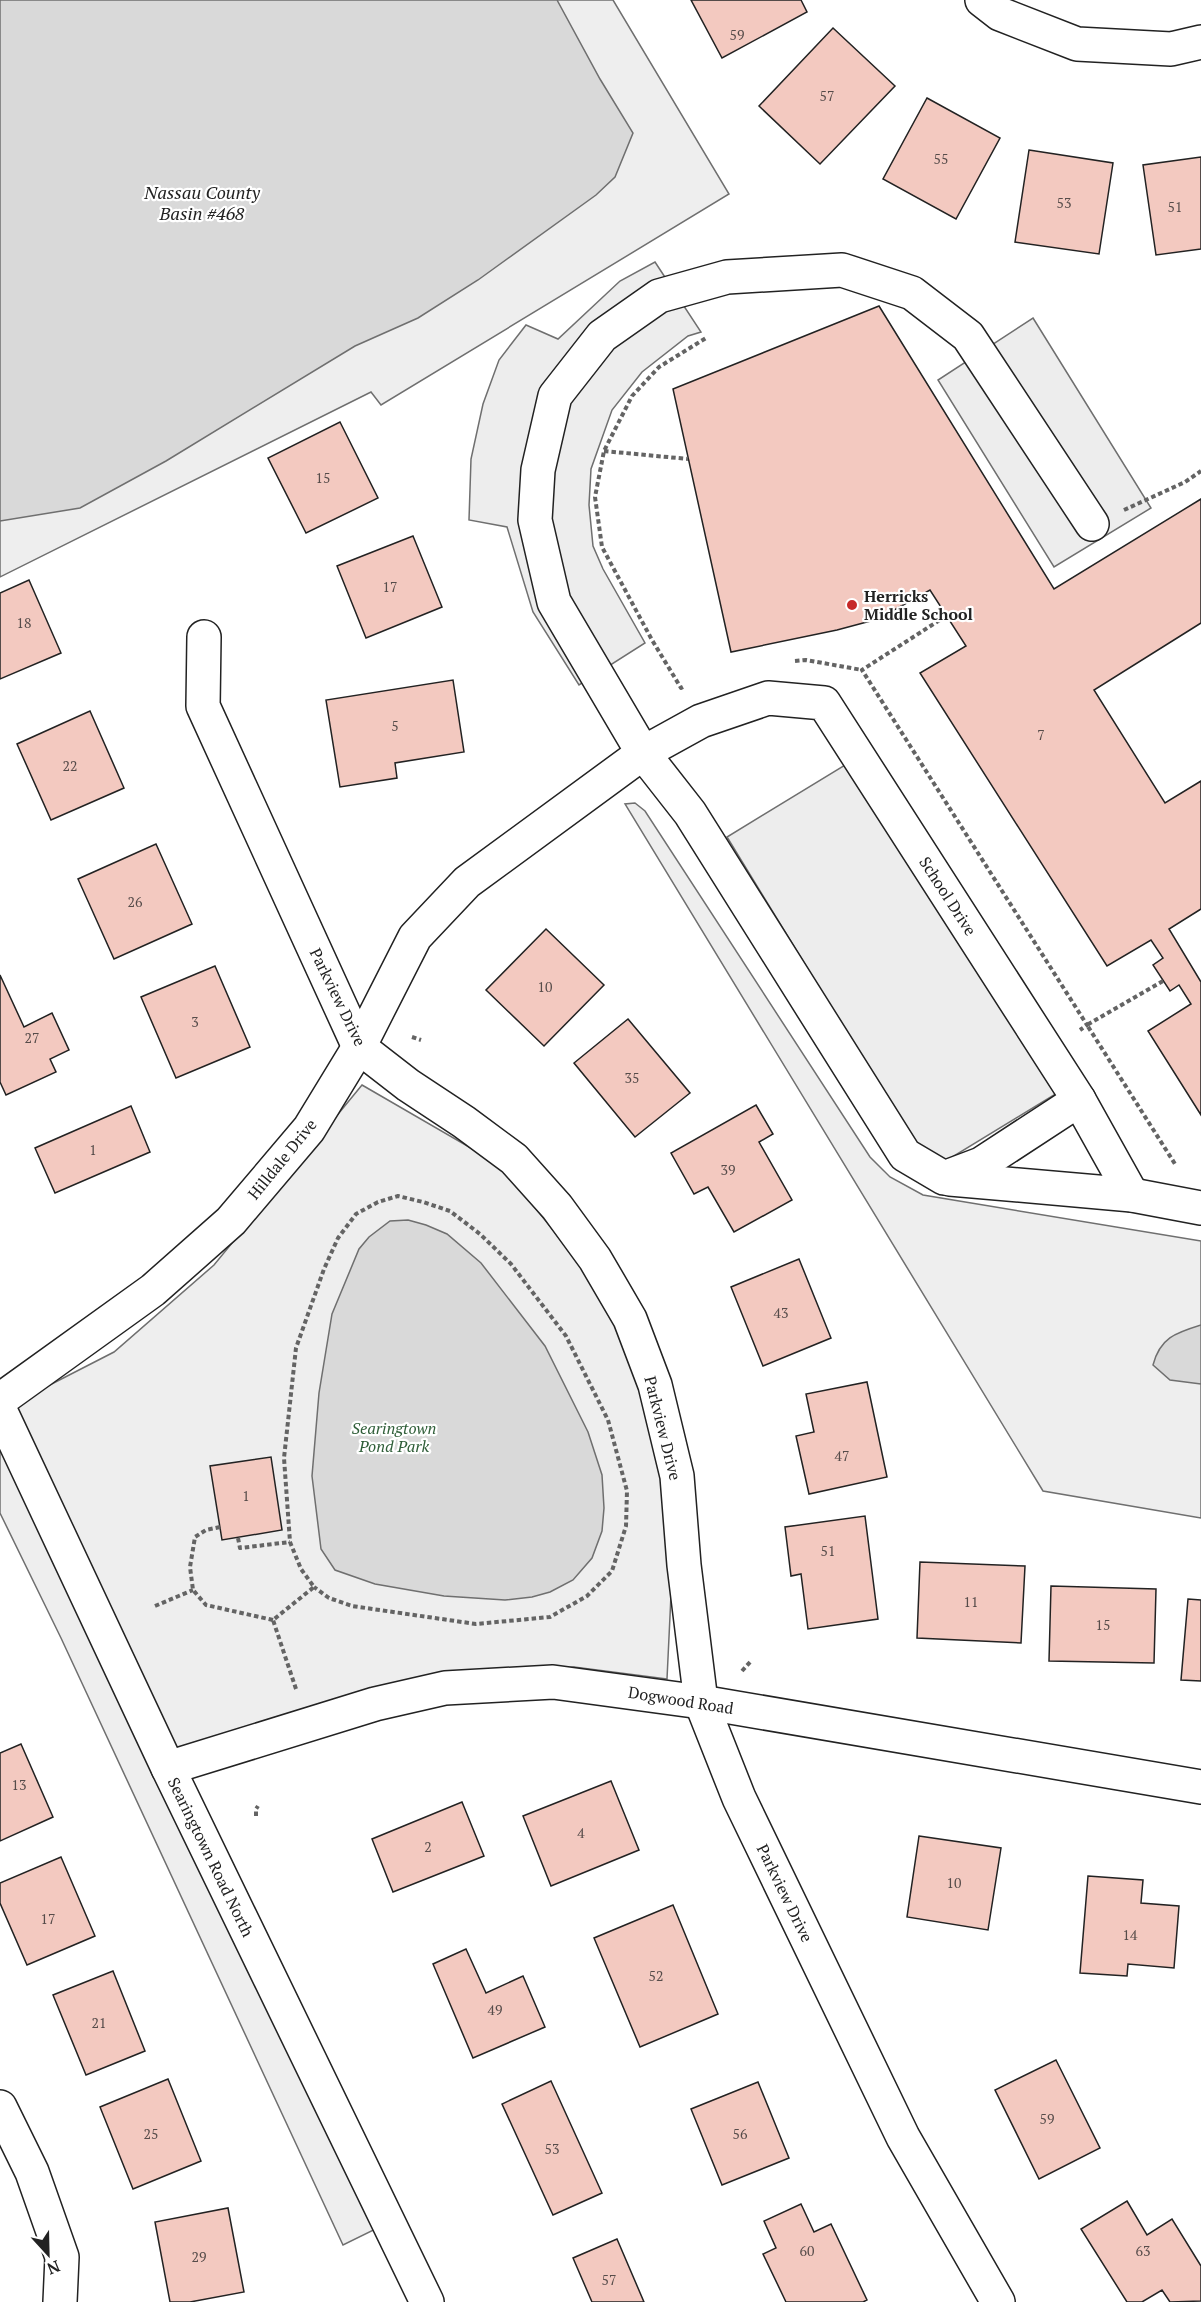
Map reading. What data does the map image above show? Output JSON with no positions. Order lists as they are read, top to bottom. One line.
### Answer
{"streets":{"street":["School Drive","Parkview Drive","Hilldale Drive","Dogwood Road","Searingtown Road North"]},"crossings":[["School Drive","Hilldale Drive"],["Parkview Drive","Hilldale Drive"],["Parkview Drive","Dogwood Road"],["Dogwood Road","Searingtown Road North"]],"water":["Nassau County Basin #468"],"parks":["Searingtown Pond Park"],"places":["Herricks Middle School"],"house_numbers":["59","57","55","53","51","15","17","18","5","7","22","26","10","3","27","35","1","39","43","47","1","51","11","15","13","4","2","10","17","14","52","49","21","59","25","56","53","60","63","29","57"],"north":"bottom"}
